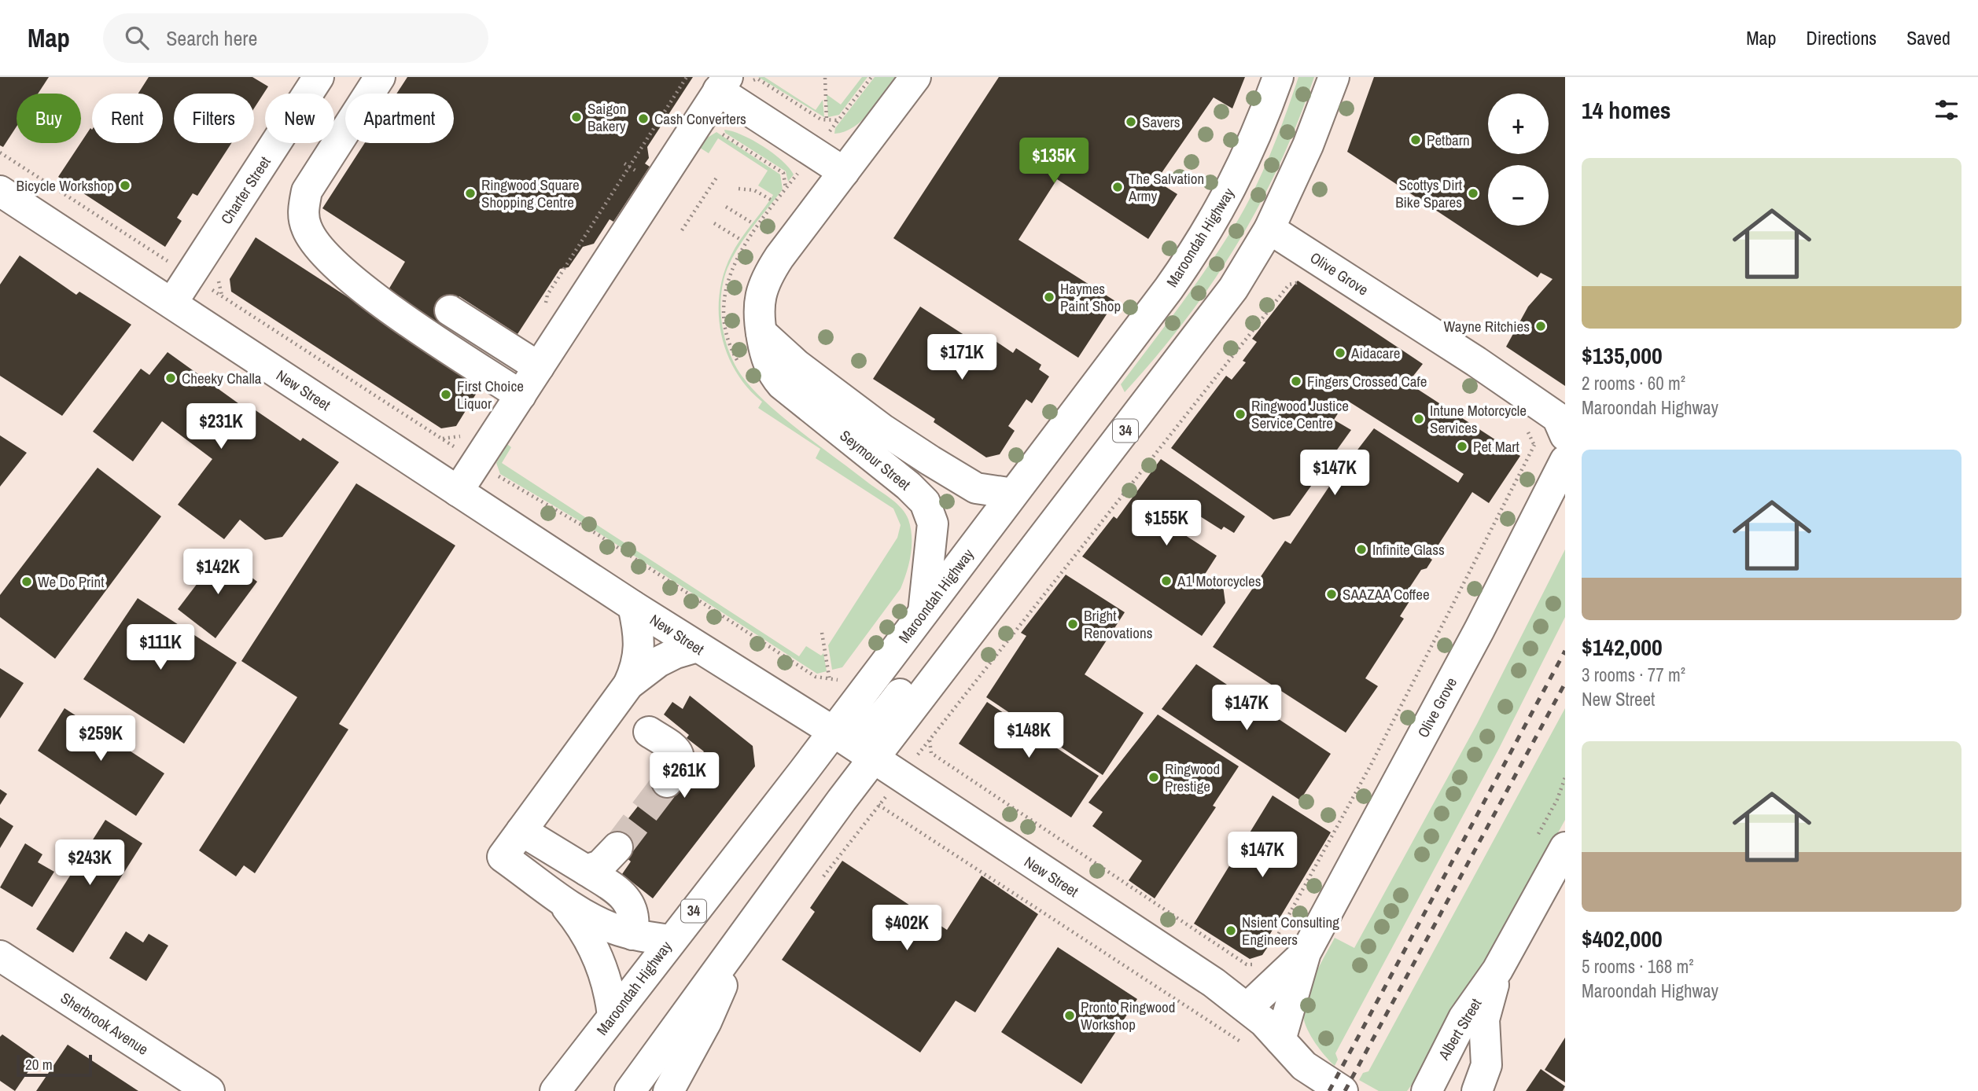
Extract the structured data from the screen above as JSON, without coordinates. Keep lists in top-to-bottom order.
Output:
{
  "streets": {
    "main road": [
      "Charter Street",
      "Maroondah Highway",
      "Olive Grove",
      "New Street",
      "34",
      "Seymour Street",
      "Sherbrook Avenue",
      "Albert Street"
    ]
  },
  "crossings": [
    ["Charter Street", "New Street"],
    ["Maroondah Highway", "New Street"],
    ["Maroondah Highway", "Seymour Street"],
    ["Olive Grove", "New Street"],
    ["Olive Grove", "34"],
    ["New Street", "34"]
  ],
  "places": [
    "Saigon Bakery",
    "Cash Converters",
    "Savers",
    "Petbarn",
    "Bicycle Workshop",
    "The Salvation Army",
    "Ringwood Square Shopping Centre",
    "Scottys Dirt Bike Spares",
    "Haymes Paint Shop",
    "Wayne Ritchies",
    "Aidacare",
    "Cheeky Challa",
    "Fingers Crossed Cafe",
    "First Choice Liquor",
    "Ringwood Justice Service Centre",
    "Intune Motorcycle Services",
    "Pet Mart",
    "Infinite Glass",
    "A1 Motorcycles",
    "We Do Print",
    "SAAZAA Coffee",
    "Bright Renovations",
    "Ringwood Prestige",
    "Nsient Consulting Engineers",
    "Pronto Ringwood Workshop"
  ],
  "scale_bar": "20 m",
  "page": {
    "header": "Map",
    "search": "Search here",
    "nav": ["Map", "Directions", "Saved"],
    "heading": "14 homes",
    "map_buttons": ["+", "−"],
    "chip": [
      "Buy",
      "Rent",
      "Filters",
      "New",
      "Apartment"
    ],
    "price": [
      "$135K",
      "$171K",
      "$231K",
      "$147K",
      "$155K",
      "$142K",
      "$111K",
      "$147K",
      "$148K",
      "$259K",
      "$261K",
      "$147K",
      "$243K",
      "$402K"
    ],
    "list": [
      {
        "name": "$135,000",
        "note": "2 rooms · 60 m² · Maroondah Highway"
      },
      {
        "name": "$142,000",
        "note": "3 rooms · 77 m² · New Street"
      },
      {
        "name": "$402,000",
        "note": "5 rooms · 168 m² · Maroondah Highway"
      }
    ],
    "scale": "20 m"
  }
}
